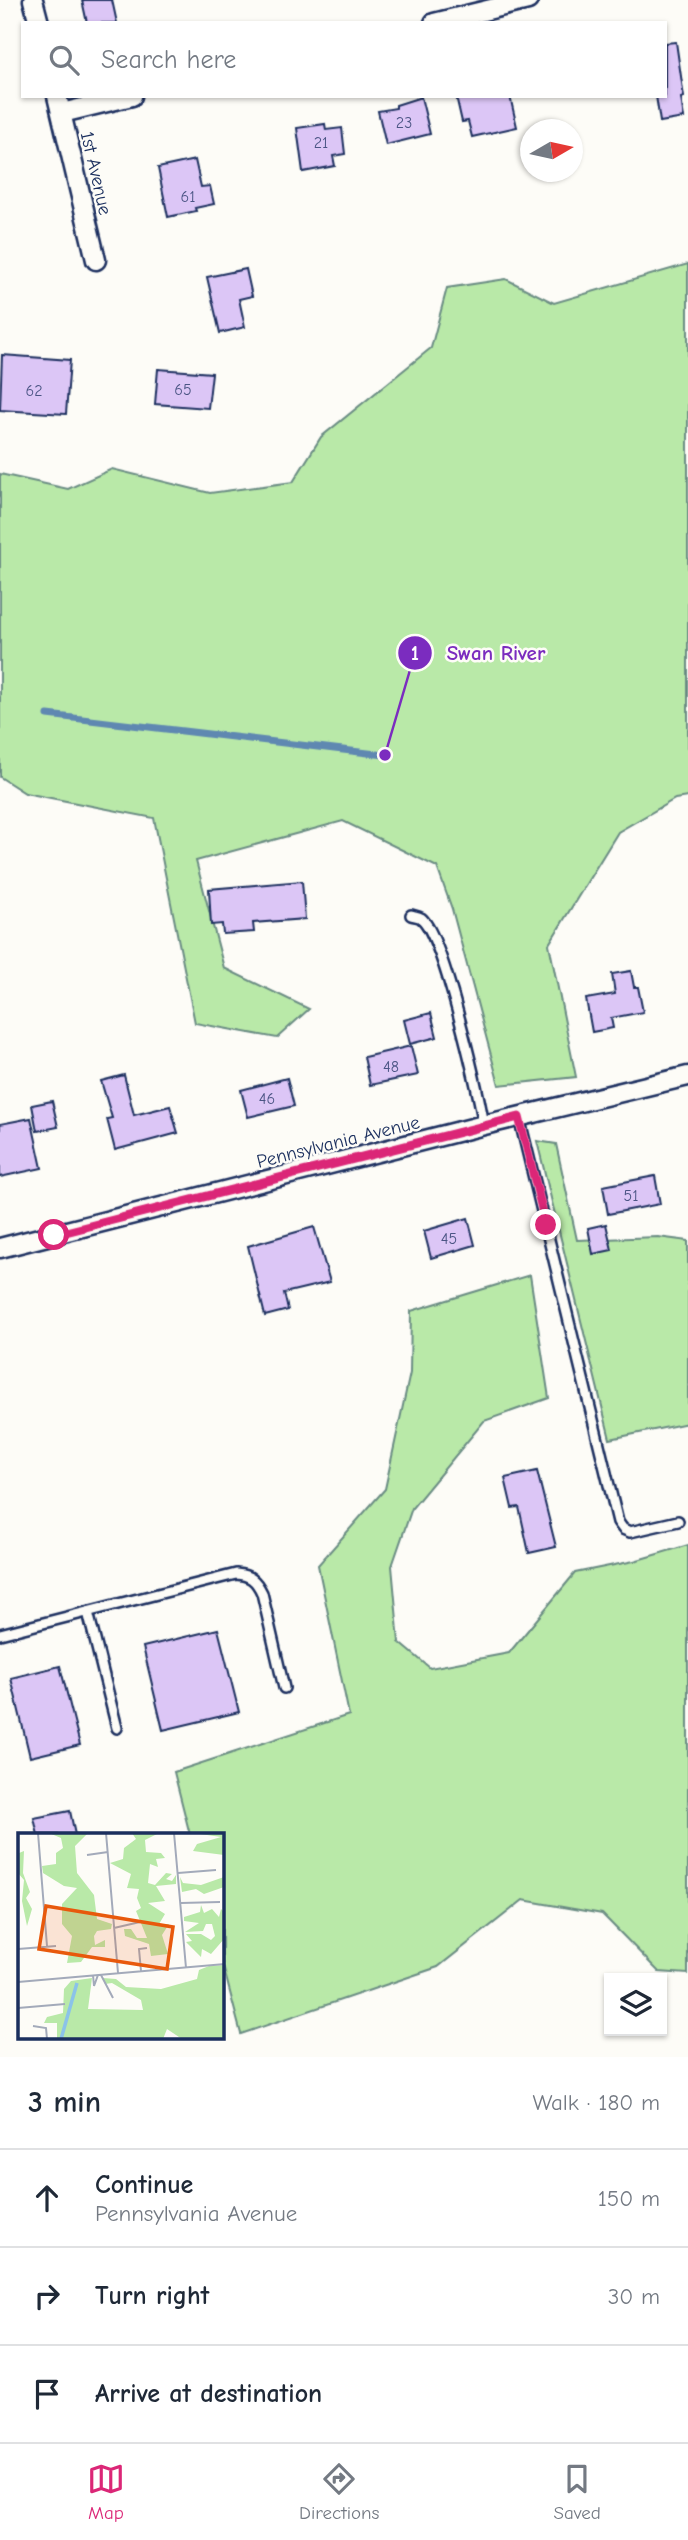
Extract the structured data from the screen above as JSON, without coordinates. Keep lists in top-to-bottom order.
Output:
{
  "streets": {
    "street": ["1st Avenue", "Pennsylvania Avenue"]
  },
  "places": ["Swan River"],
  "house_numbers": [
    "23",
    "21",
    "61",
    "65",
    "62",
    "48",
    "46",
    "51",
    "45"
  ],
  "north": "right",
  "page": {
    "search": "Search here",
    "heading": ["3 min", "Walk · 180 m"],
    "list": [
      ["Continue", "Pennsylvania Avenue", "150 m"],
      ["Turn right", "30 m"],
      "Arrive at destination"
    ],
    "nav": ["Map", "Directions", "Saved"]
  }
}
